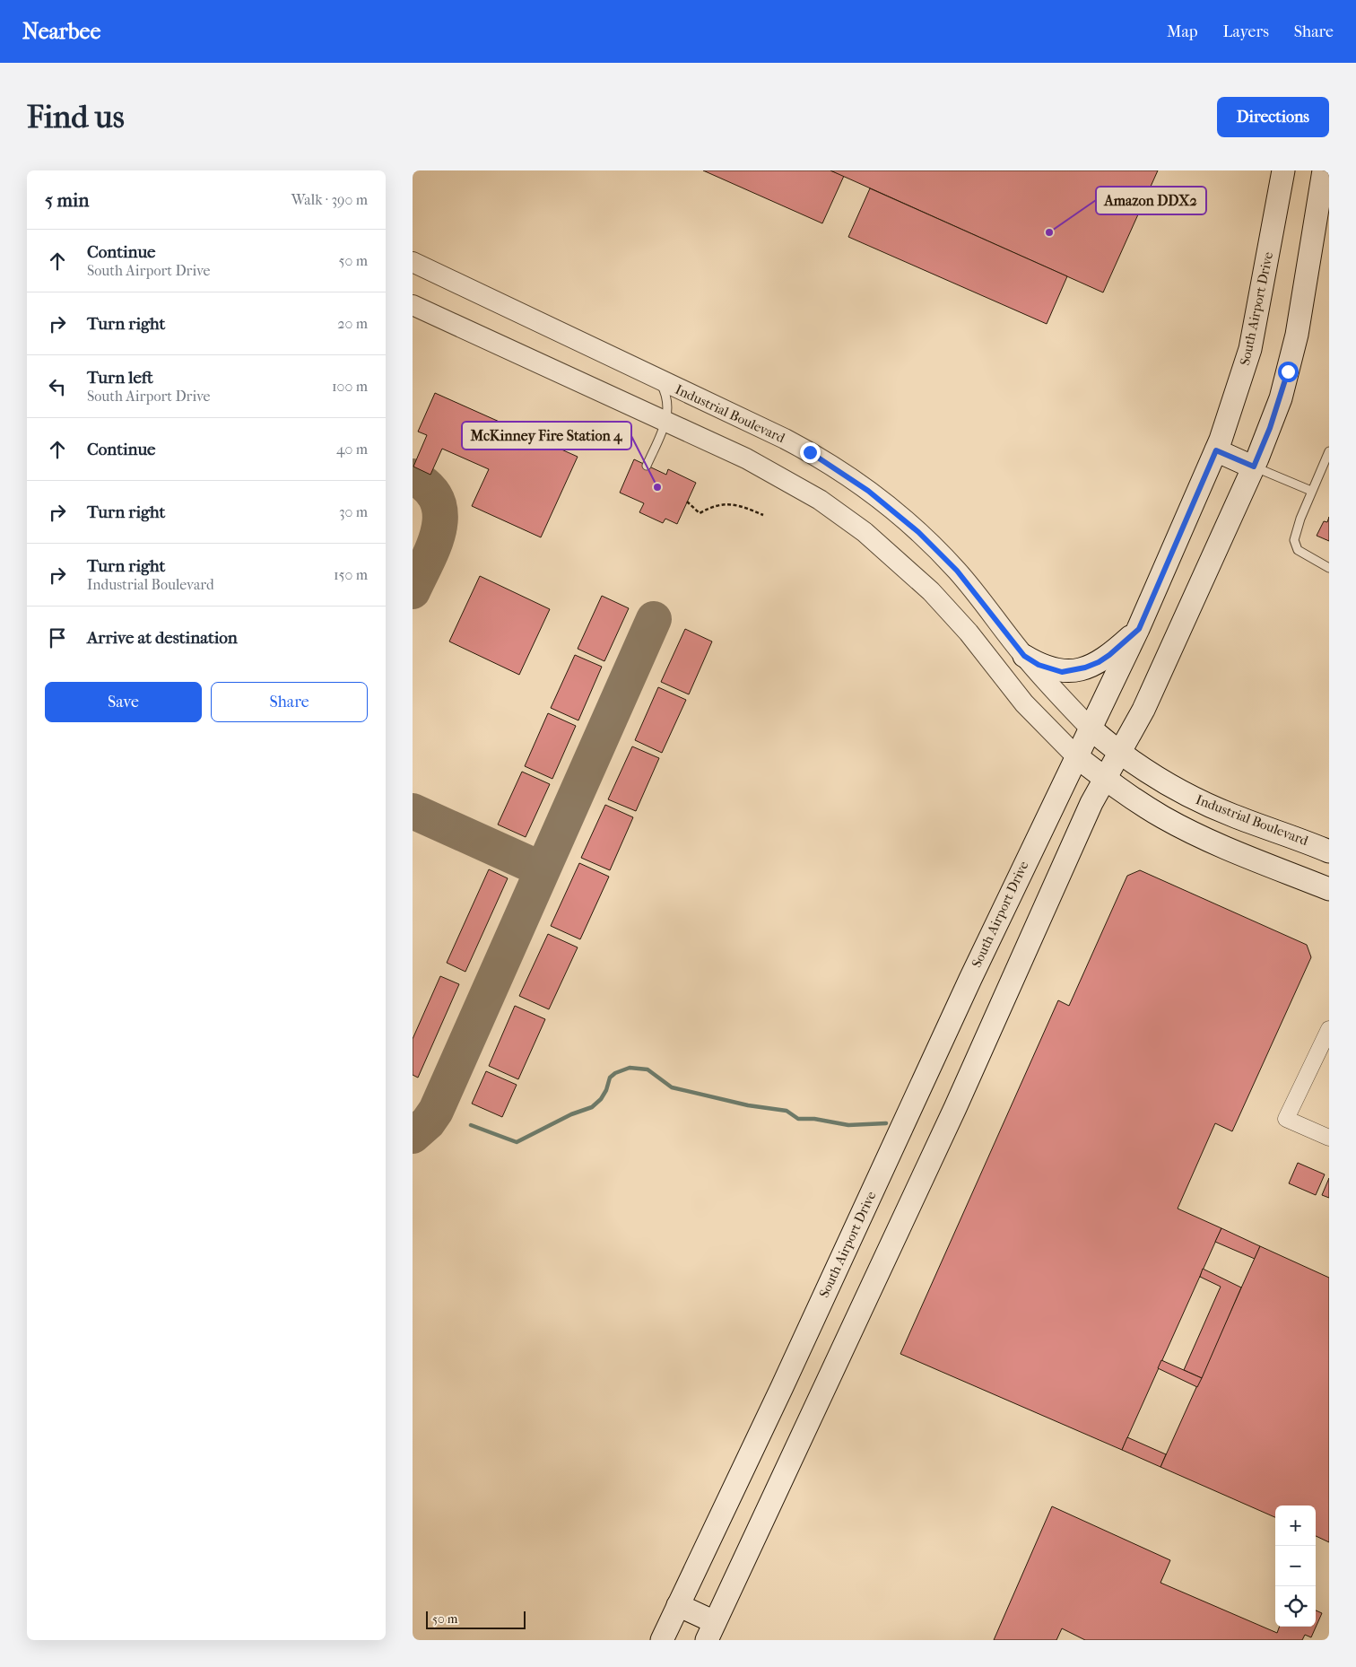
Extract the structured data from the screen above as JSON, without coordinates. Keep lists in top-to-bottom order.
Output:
{
  "streets": {
    "main road": ["South Airport Drive", "Industrial Boulevard"]
  },
  "crossings": [
    ["South Airport Drive", "Industrial Boulevard"]
  ],
  "places": ["Amazon DDX2", "McKinney Fire Station 4"],
  "scale_bar": "50 m",
  "page": {
    "header": "Nearbee",
    "nav": ["Map", "Layers", "Share"],
    "buttons": [
      "Directions",
      ["Save", "Share"]
    ],
    "title": "Find us",
    "heading": ["5 min", "Walk · 390 m"],
    "list": [
      ["Continue", "South Airport Drive", "50 m"],
      ["Turn right", "20 m"],
      ["Turn left", "South Airport Drive", "100 m"],
      ["Continue", "40 m"],
      ["Turn right", "30 m"],
      ["Turn right", "Industrial Boulevard", "150 m"],
      "Arrive at destination"
    ],
    "map_buttons": ["+", "−"],
    "scale": "50 m"
  }
}
